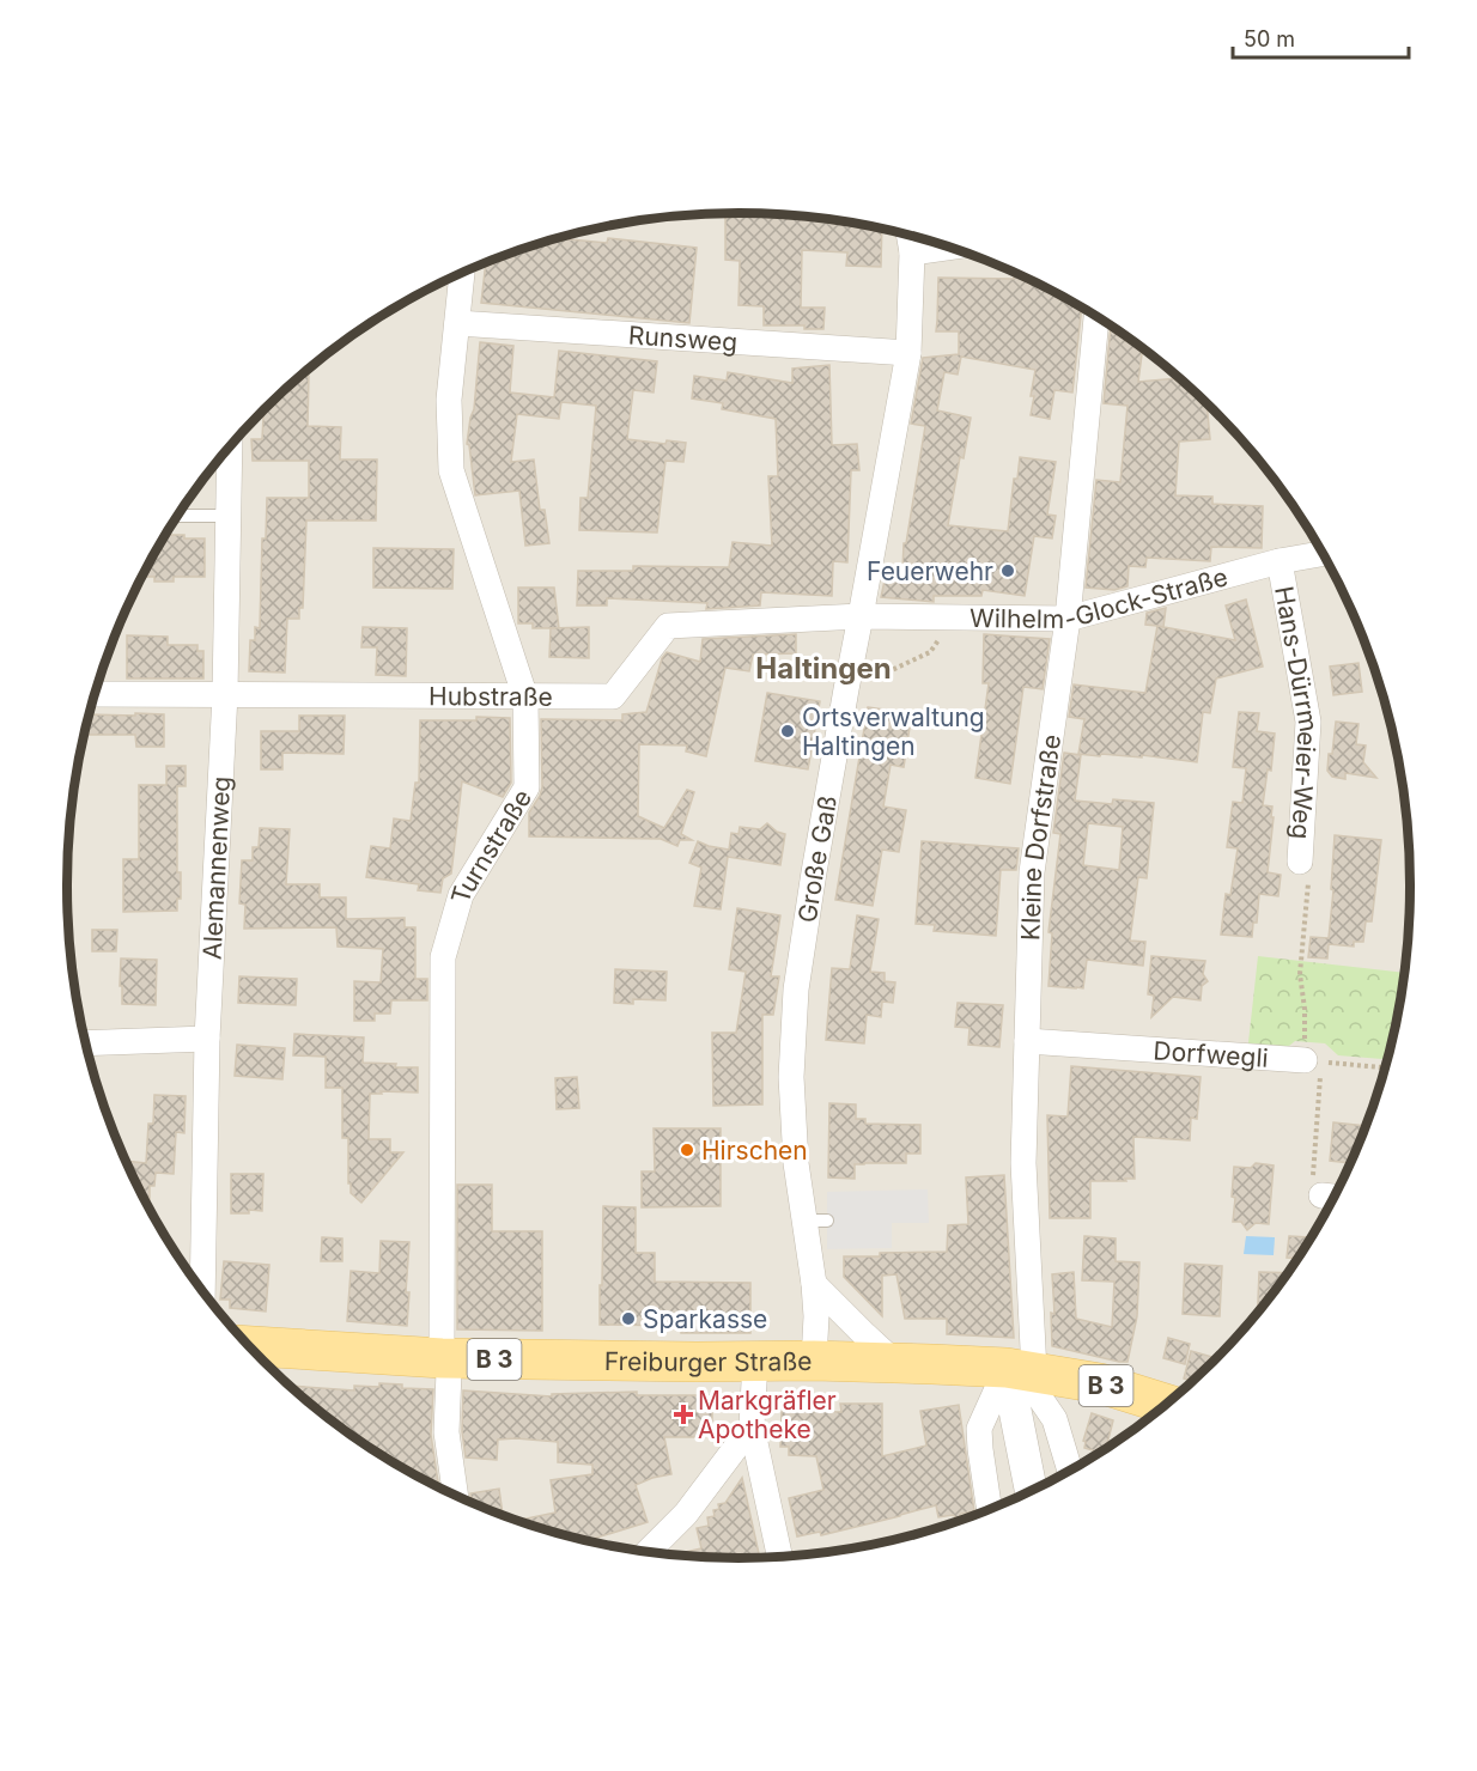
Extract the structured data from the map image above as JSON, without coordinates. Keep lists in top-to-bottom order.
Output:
{
  "streets": {
    "main road": ["B 3", "Freiburger Straße"],
    "street": [
      "Runsweg",
      "Wilhelm-Glock-Straße",
      "Hubstraße",
      "Hans-Dürrmeier-Weg",
      "Kleine Dorfstraße",
      "Turnstraße",
      "Große Gaß",
      "Alemannenweg",
      "Dorfwegli"
    ]
  },
  "crossings": [
    ["Runsweg", "Turnstraße"],
    ["Runsweg", "Große Gaß"],
    ["Wilhelm-Glock-Straße", "Hubstraße"],
    ["Wilhelm-Glock-Straße", "Hans-Dürrmeier-Weg"],
    ["Wilhelm-Glock-Straße", "Kleine Dorfstraße"],
    ["Wilhelm-Glock-Straße", "Große Gaß"],
    ["Hubstraße", "Turnstraße"],
    ["Hubstraße", "Große Gaß"],
    ["Hubstraße", "Alemannenweg"],
    ["Kleine Dorfstraße", "Dorfwegli"],
    ["Kleine Dorfstraße", "Freiburger Straße"],
    ["Turnstraße", "Freiburger Straße"],
    ["Große Gaß", "Freiburger Straße"]
  ],
  "districts": ["Haltingen"],
  "places": {
    "other": [
      "Feuerwehr",
      "Ortsverwaltung Haltingen",
      "Hirschen",
      "Sparkasse"
    ],
    "health": ["Markgräfler Apotheke"]
  },
  "scale_bar": "50 m"
}
